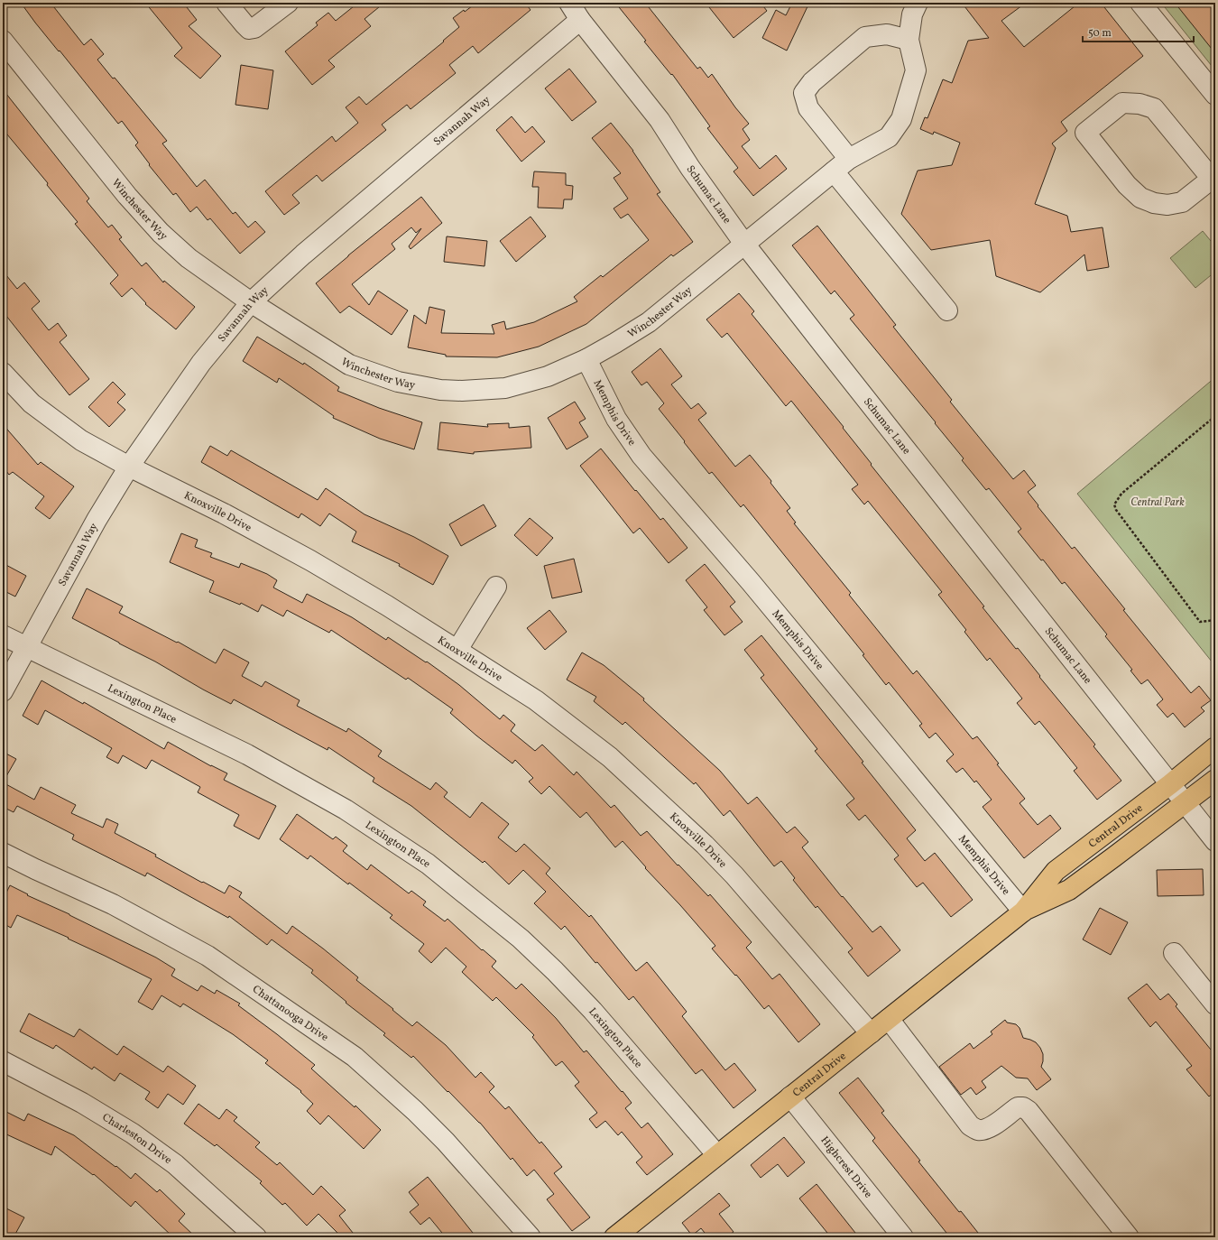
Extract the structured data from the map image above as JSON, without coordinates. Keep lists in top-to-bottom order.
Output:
{
  "streets": {
    "main road": ["Central Drive"],
    "street": [
      "Savannah Way",
      "Schumac Lane",
      "Winchester Way",
      "Memphis Drive",
      "Knoxville Drive",
      "Lexington Place",
      "Chattanooga Drive",
      "Charleston Drive",
      "Highcrest Drive"
    ]
  },
  "crossings": [
    ["Savannah Way", "Schumac Lane"],
    ["Savannah Way", "Winchester Way"],
    ["Savannah Way", "Knoxville Drive"],
    ["Savannah Way", "Lexington Place"],
    ["Schumac Lane", "Winchester Way"],
    ["Schumac Lane", "Central Drive"],
    ["Winchester Way", "Memphis Drive"],
    ["Memphis Drive", "Central Drive"],
    ["Knoxville Drive", "Central Drive"],
    ["Lexington Place", "Central Drive"],
    ["Central Drive", "Highcrest Drive"]
  ],
  "parks": ["Central Park"],
  "scale_bar": "50 m"
}
